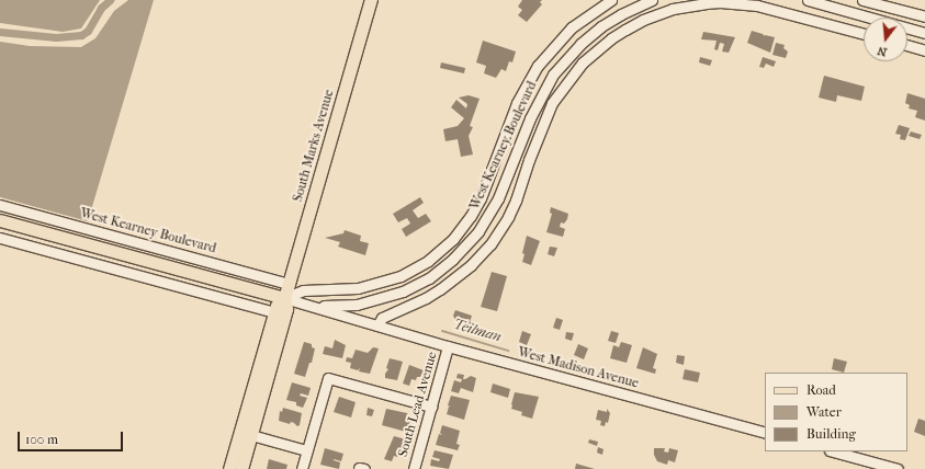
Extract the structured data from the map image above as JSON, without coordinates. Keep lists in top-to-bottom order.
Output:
{
  "streets": {
    "main road": ["South Marks Avenue"],
    "street": ["West Kearney Boulevard", "West Madison Avenue", "South Lead Avenue"]
  },
  "crossings": [
    ["South Marks Avenue", "West Kearney Boulevard"],
    ["South Marks Avenue", "West Madison Avenue"],
    ["West Kearney Boulevard", "West Madison Avenue"],
    ["West Madison Avenue", "South Lead Avenue"]
  ],
  "water": ["Teilman"],
  "legend": ["Road", "Water", "Building"],
  "scale_bar": "100 m",
  "north": "bottom"
}
